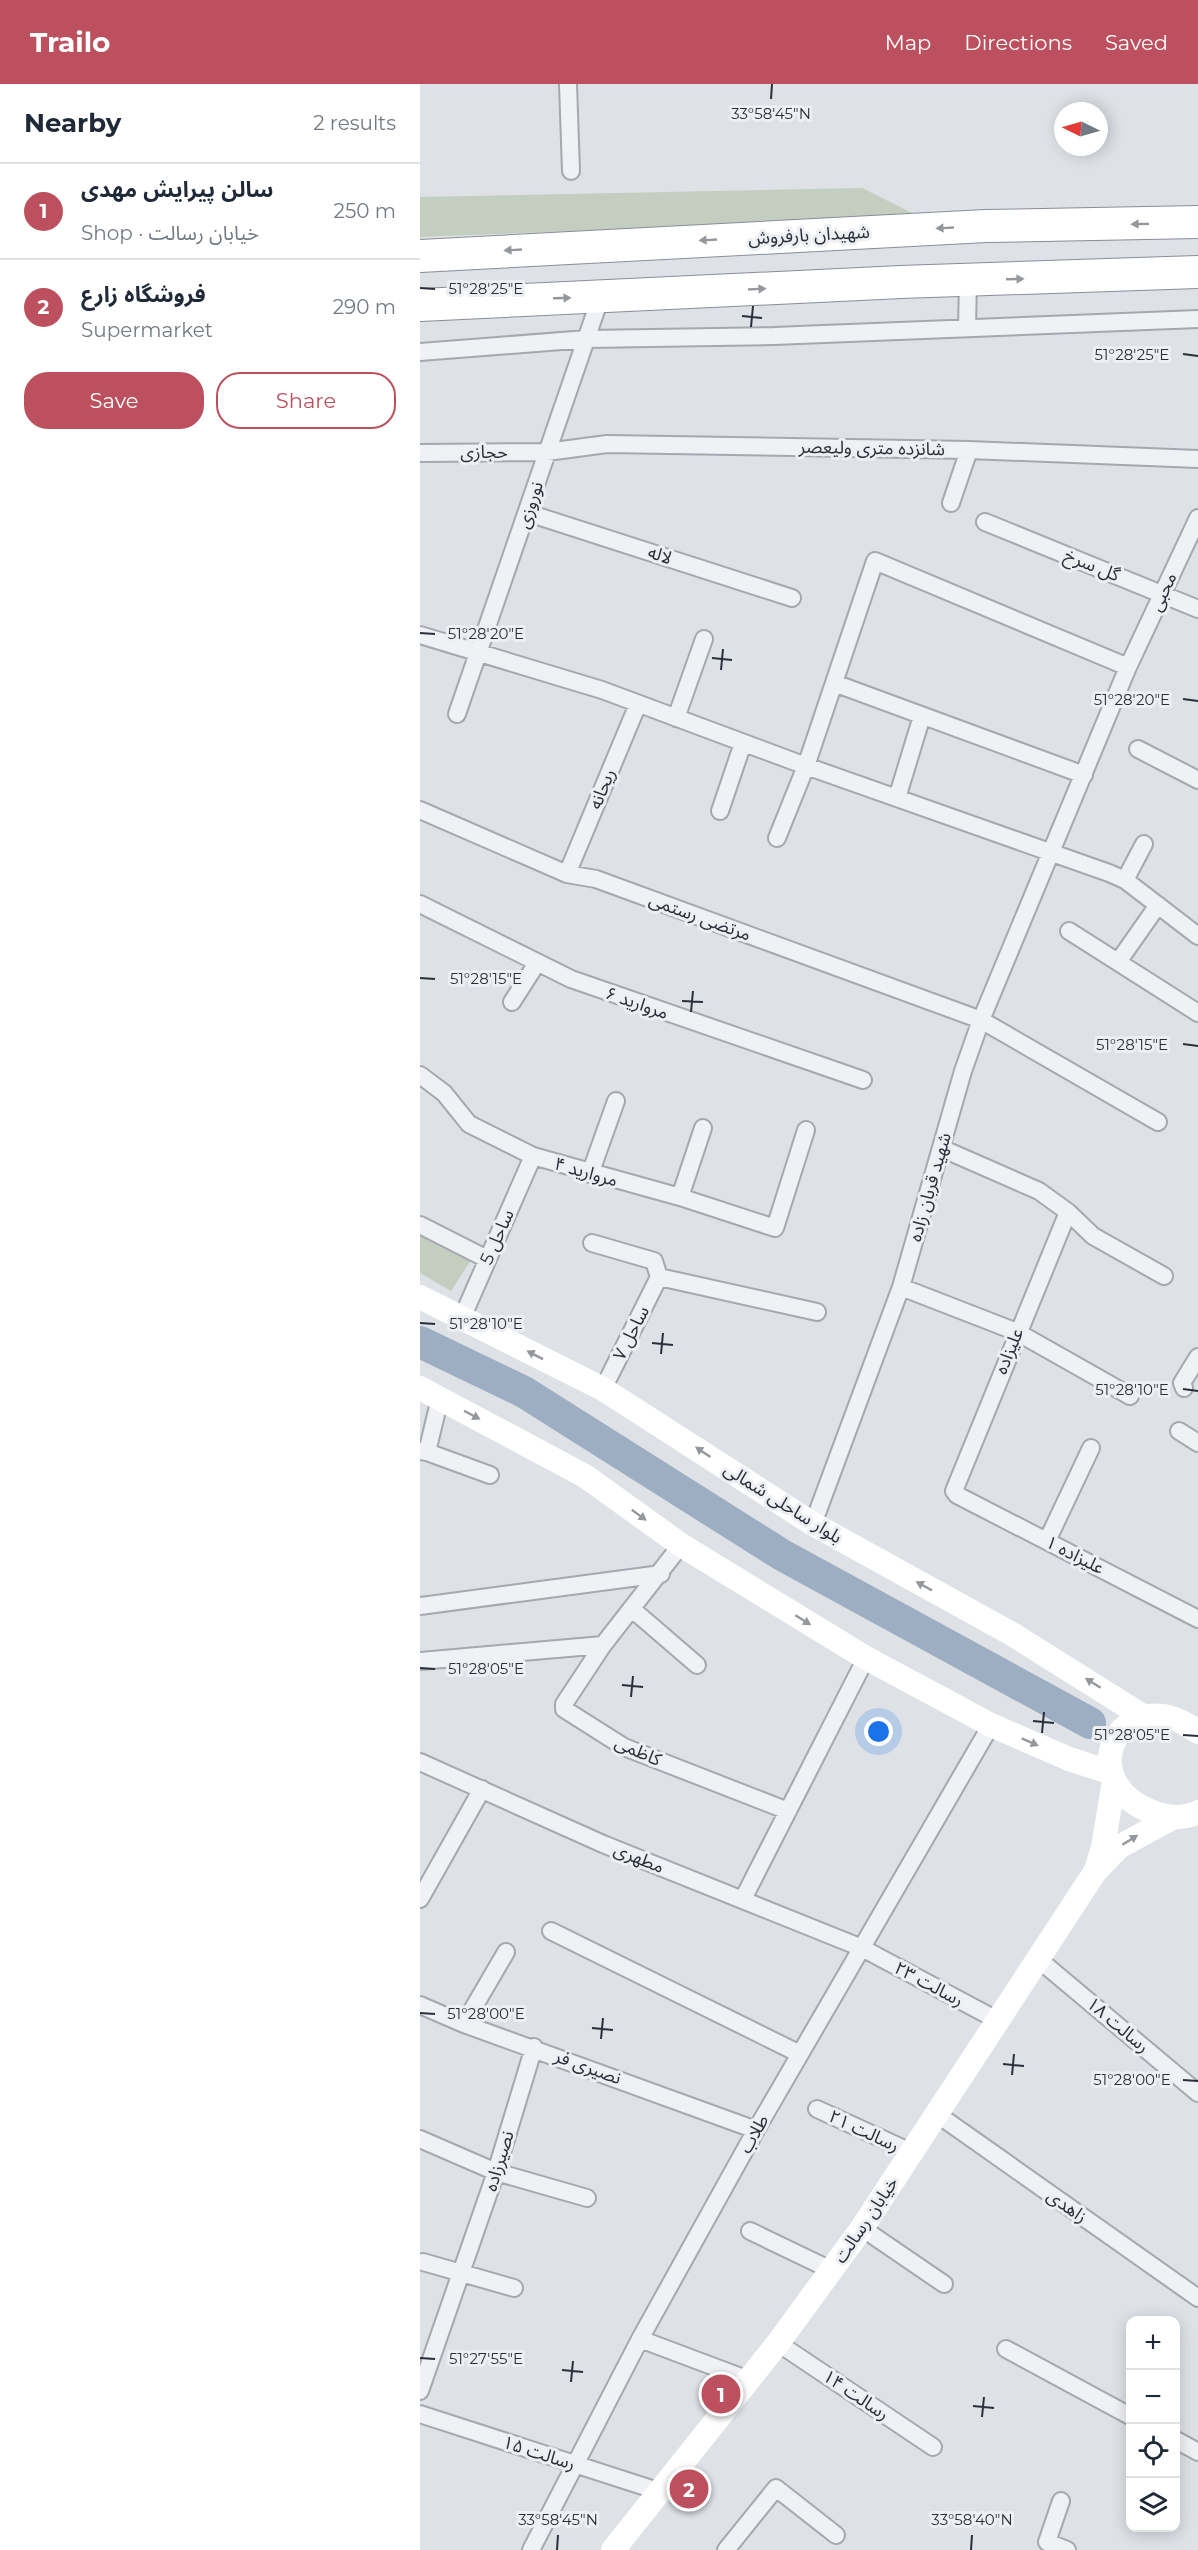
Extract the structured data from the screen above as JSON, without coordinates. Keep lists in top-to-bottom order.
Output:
{
  "streets": {
    "highway": ["شهیدان بارفروش"],
    "main road": ["بلوار ساحلی شمالی", "خیابان رسالت"],
    "street": [
      "شانزده متری ولیعصر",
      "حجازی",
      "نوروزی",
      "لاله",
      "گل سرخ",
      "محبی",
      "ریحانه",
      "مرتضی رستمی",
      "مروارید ۶",
      "مروارید ۴",
      "شهید قربان زاده",
      "ساحل 5",
      "ساحل ۷",
      "علیزاده",
      "علیزاده ۱",
      "کاظمی",
      "مطهری",
      "رسالت ۲۳",
      "رسالت ۱۸",
      "نصیری فر",
      "رسالت ۲۱",
      "طلاب",
      "نصیرزاده",
      "زاهدی",
      "رسالت ۱۴",
      "رسالت ۱۵"
    ]
  },
  "crossings": [
    ["شانزده متری ولیعصر", "حجازی"],
    ["شانزده متری ولیعصر", "نوروزی"],
    ["حجازی", "نوروزی"],
    ["نوروزی", "لاله"],
    ["گل سرخ", "محبی"],
    ["محبی", "شهید قربان زاده"],
    ["ریحانه", "مرتضی رستمی"],
    ["مرتضی رستمی", "شهید قربان زاده"],
    ["مروارید ۴", "ساحل 5"],
    ["شهید قربان زاده", "بلوار ساحلی شمالی"],
    ["ساحل 5", "بلوار ساحلی شمالی"],
    ["ساحل ۷", "بلوار ساحلی شمالی"],
    ["علیزاده", "علیزاده ۱"],
    ["بلوار ساحلی شمالی", "خیابان رسالت"],
    ["مطهری", "رسالت ۲۳"],
    ["مطهری", "طلاب"],
    ["رسالت ۲۳", "طلاب"],
    ["رسالت ۲۳", "خیابان رسالت"],
    ["رسالت ۱۸", "خیابان رسالت"],
    ["نصیری فر", "طلاب"],
    ["نصیری فر", "نصیرزاده"],
    ["رسالت ۲۱", "خیابان رسالت"],
    ["طلاب", "رسالت ۱۵"],
    ["زاهدی", "خیابان رسالت"],
    ["خیابان رسالت", "رسالت ۱۴"],
    ["خیابان رسالت", "رسالت ۱۵"]
  ],
  "north": "left",
  "page": {
    "header": "Trailo",
    "nav": ["Map", "Directions", "Saved"],
    "heading": ["Nearby", "2 results"],
    "list": [
      {
        "mark": "1",
        "name": "سالن پیرایش مهدی",
        "note": "Shop · خیابان رسالت",
        "value": "250 m"
      },
      {
        "mark": "2",
        "name": "فروشگاه زارع",
        "note": "Supermarket",
        "value": "290 m"
      }
    ],
    "buttons": ["Save", "Share"],
    "map_buttons": ["+", "−"],
    "pins": ["1", "2"]
  },
  "coordinates": [
    "33°58'45\"N",
    "51°28'25\"E",
    "51°28'20\"E",
    "51°28'15\"E",
    "51°28'10\"E",
    "51°28'05\"E",
    "51°28'00\"E",
    "51°27'55\"E",
    "33°58'40\"N"
  ]
}
